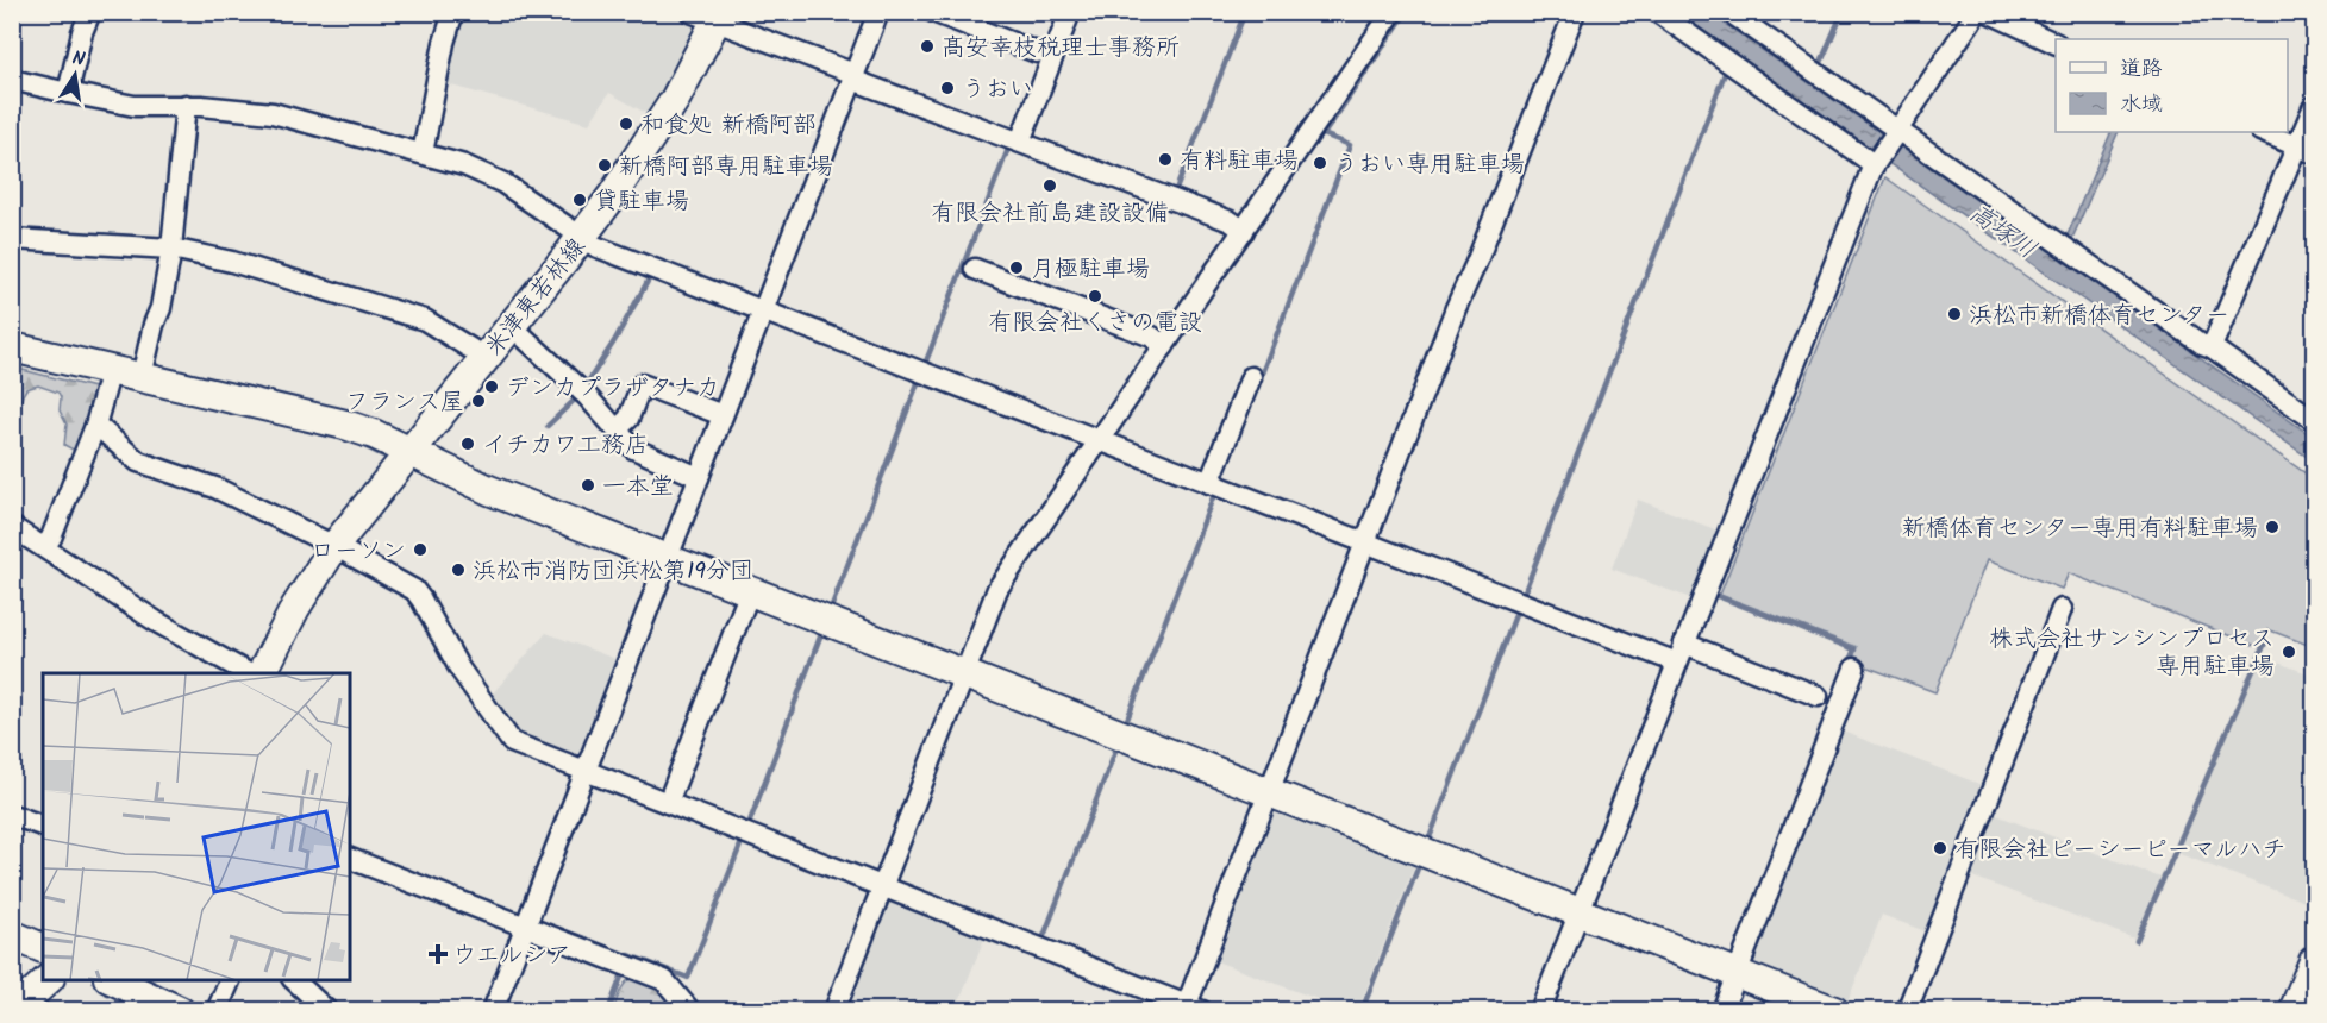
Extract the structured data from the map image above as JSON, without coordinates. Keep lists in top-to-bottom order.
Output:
{
  "streets": {
    "street": ["米津東若林線"]
  },
  "water": ["高塚川"],
  "places": {
    "other": [
      "髙安幸枝税理士事務所",
      "うおい",
      "和食処 新橋阿部",
      "有料駐車場",
      "うおい専用駐車場",
      "新橋阿部専用駐車場",
      "有限会社前島建設設備",
      "貸駐車場",
      "月極駐車場",
      "有限会社くさの電設",
      "浜松市新橋体育センター",
      "デンカプラザタナカ",
      "フランス屋",
      "イチカワ工務店",
      "一本堂",
      "新橋体育センター専用有料駐車場",
      "ローソン",
      "浜松市消防団浜松第19分団",
      "株式会社サンシンプロセス 専用駐車場",
      "有限会社ピーシーピーマルハチ"
    ],
    "health": ["ウエルシア"]
  },
  "legend": ["道路", "水域"],
  "north": "top"
}
